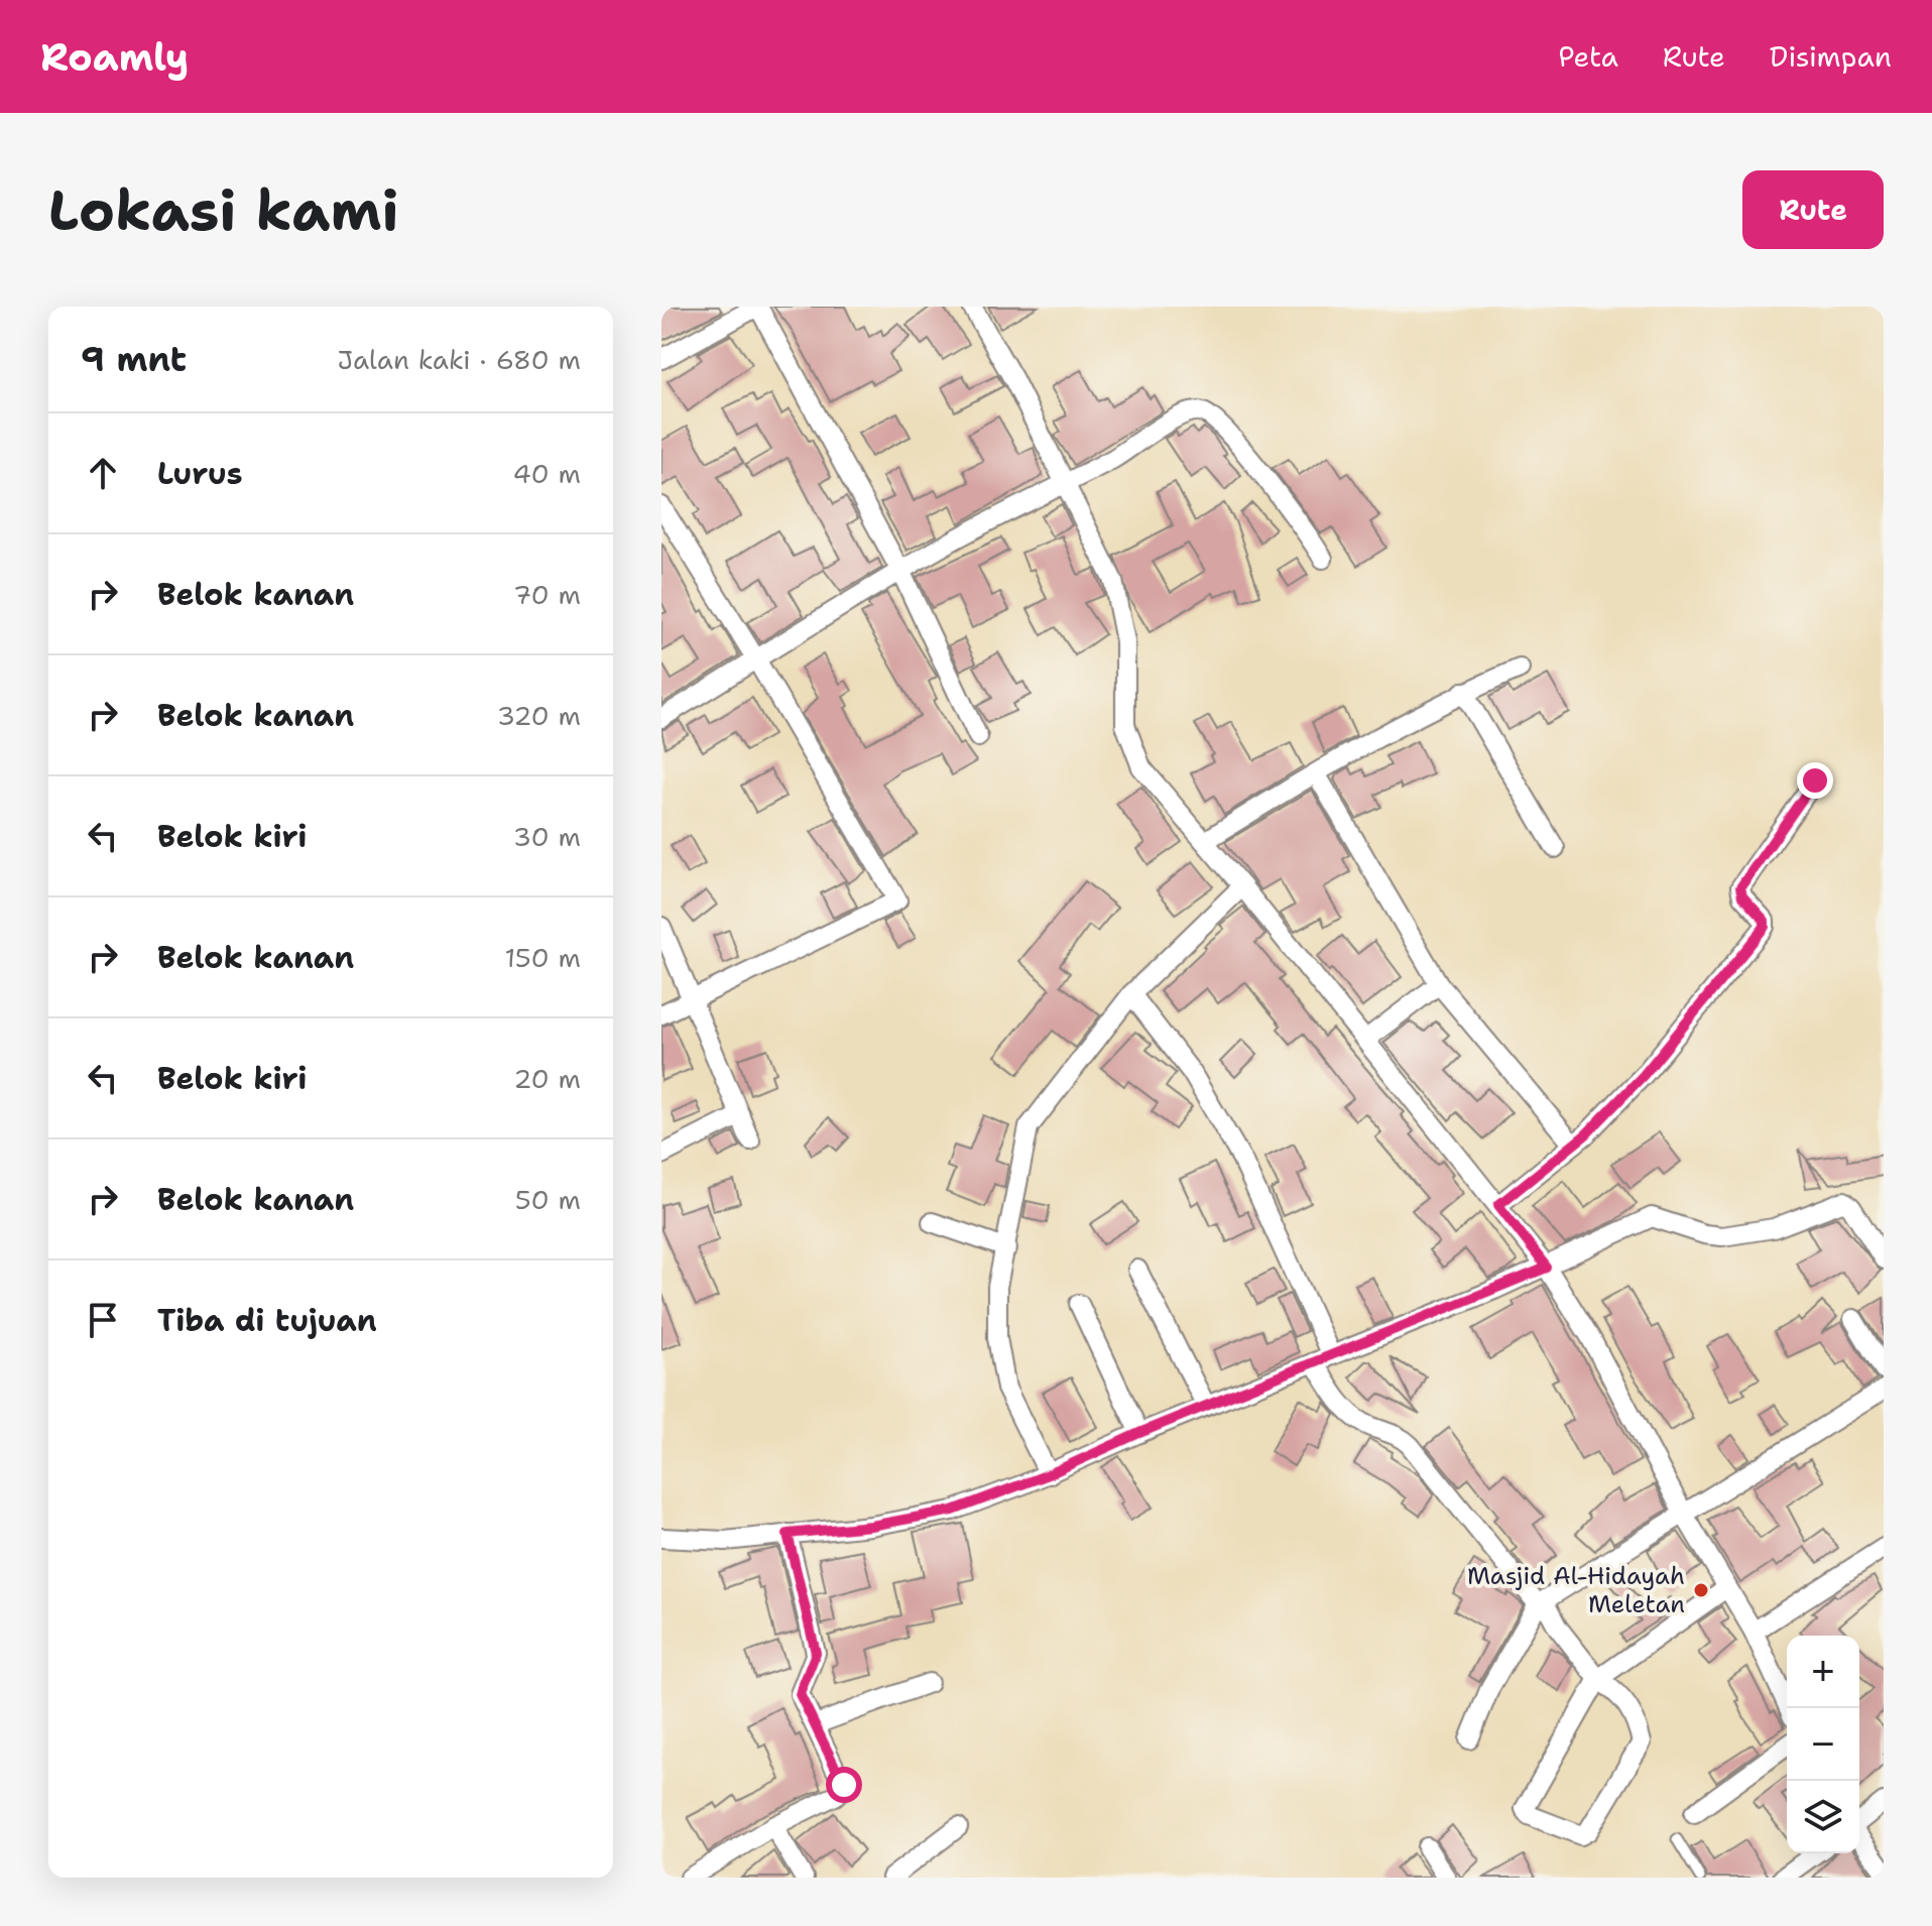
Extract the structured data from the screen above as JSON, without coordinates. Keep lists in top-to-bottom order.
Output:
{
  "places": ["Masjid Al-Hidayah Meletan"],
  "page": {
    "header": "Roamly",
    "nav": ["Peta", "Rute", "Disimpan"],
    "buttons": "Rute",
    "title": "Lokasi kami",
    "heading": ["9 mnt", "Jalan kaki · 680 m"],
    "list": [
      ["Lurus", "40 m"],
      ["Belok kanan", "70 m"],
      ["Belok kanan", "320 m"],
      ["Belok kiri", "30 m"],
      ["Belok kanan", "150 m"],
      ["Belok kiri", "20 m"],
      ["Belok kanan", "50 m"],
      "Tiba di tujuan"
    ],
    "map_buttons": ["+", "−"]
  }
}
